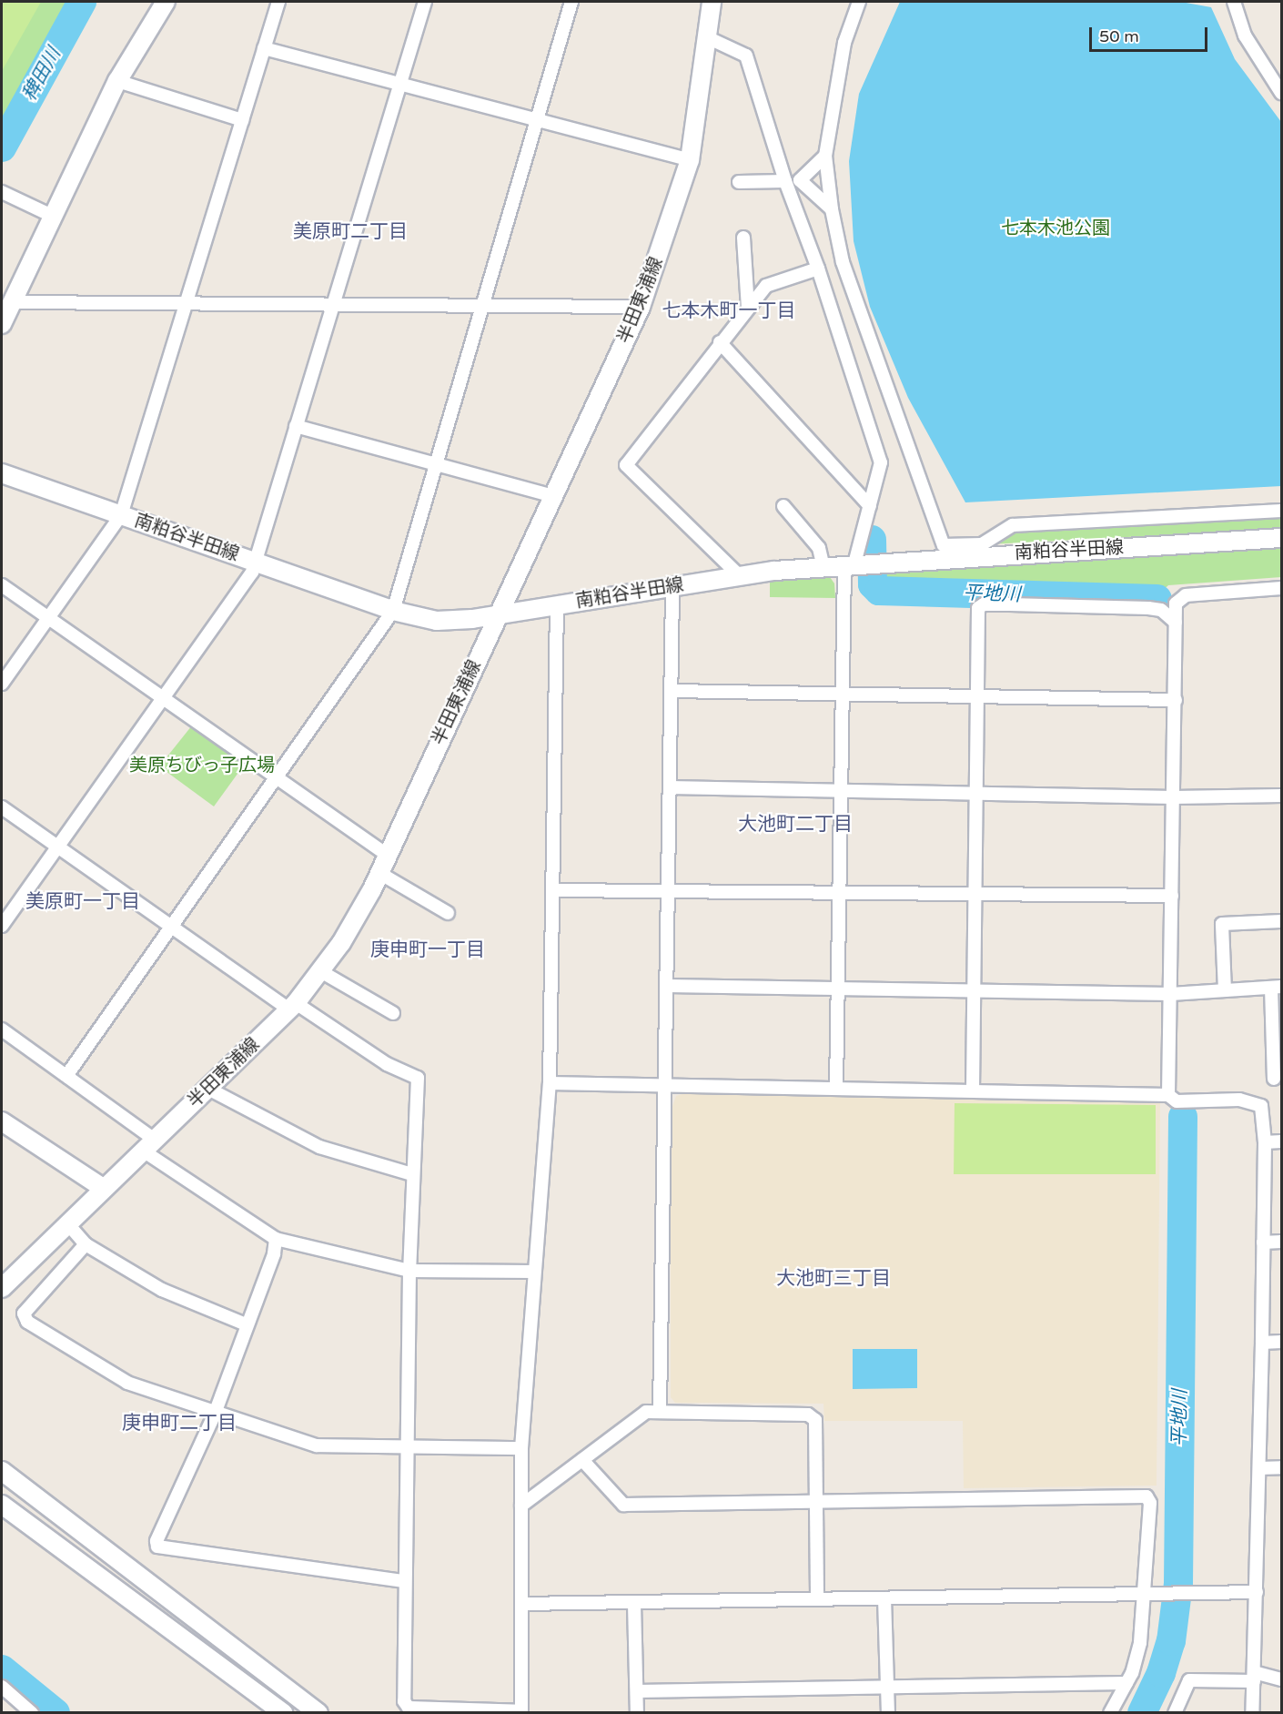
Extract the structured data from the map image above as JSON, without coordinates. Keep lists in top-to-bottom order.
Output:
{
  "streets": {
    "main road": ["半田東浦線", "南粕谷半田線"]
  },
  "crossings": [
    ["半田東浦線", "南粕谷半田線"]
  ],
  "districts": [
    "美原町二丁目",
    "七本木町一丁目",
    "大池町二丁目",
    "美原町一丁目",
    "庚申町一丁目",
    "大池町三丁目",
    "庚申町二丁目"
  ],
  "water": ["稗田川", "平地川"],
  "parks": ["七本木池公園", "美原ちびっ子広場"],
  "scale_bar": "50 m"
}
